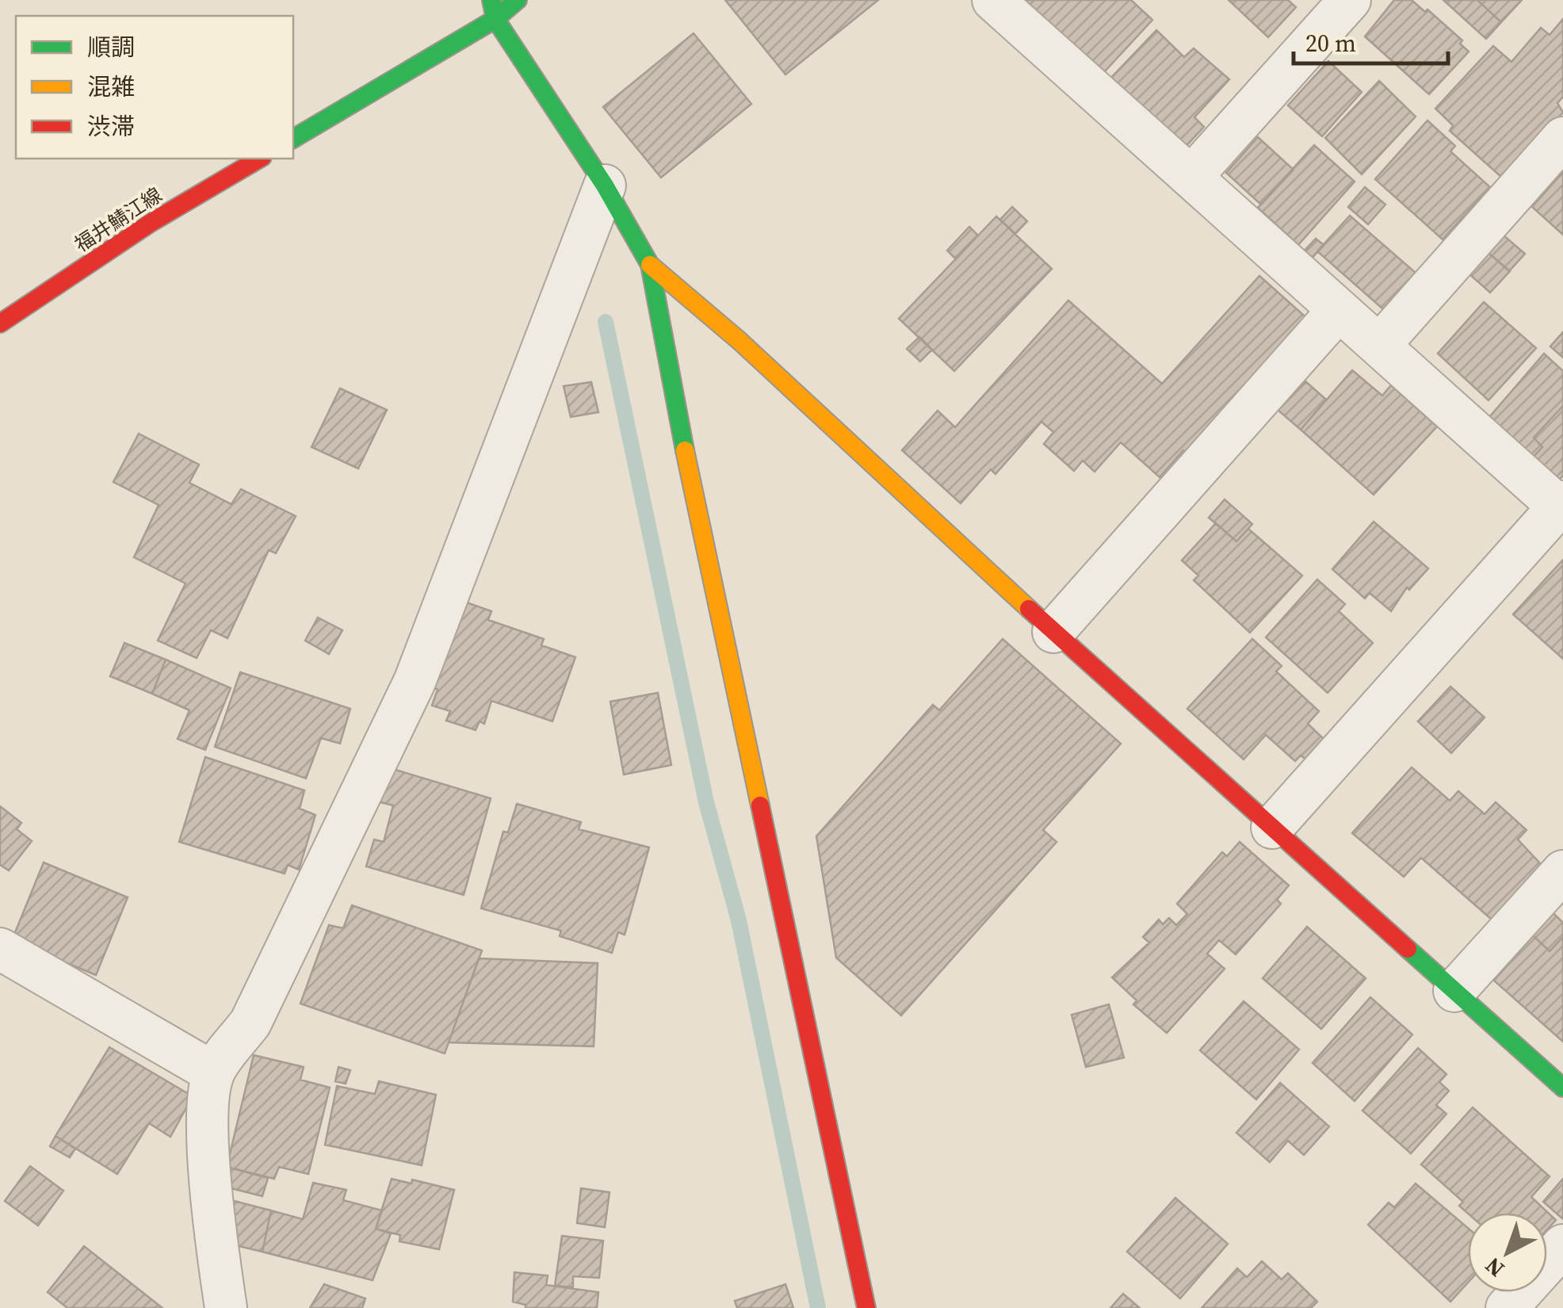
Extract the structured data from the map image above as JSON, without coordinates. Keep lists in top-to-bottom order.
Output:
{
  "streets": {
    "street": ["福井鯖江線"]
  },
  "legend": ["順調", "混雑", "渋滞"],
  "scale_bar": "20 m",
  "north": "bottom left"
}
